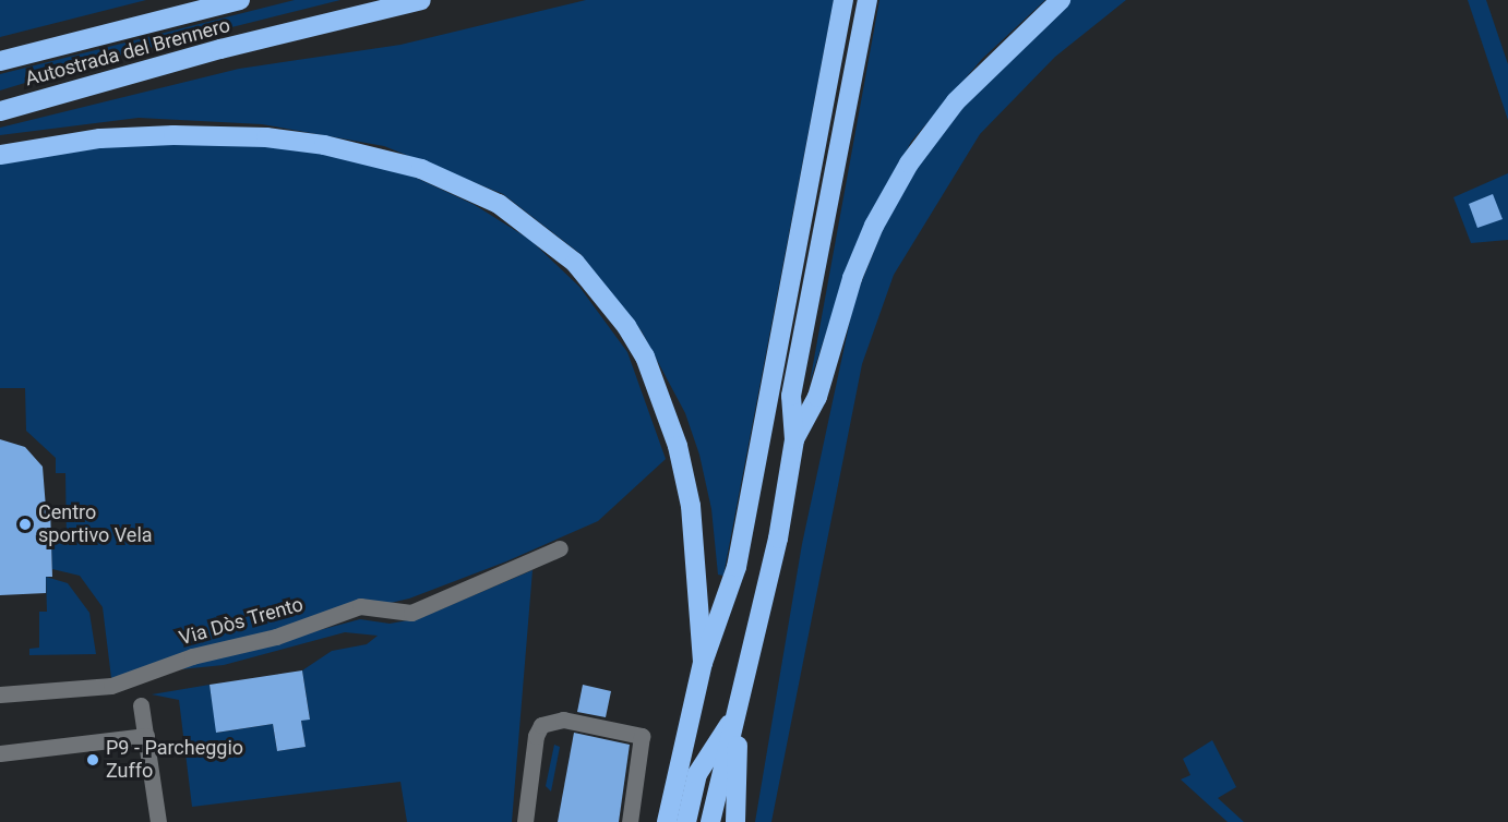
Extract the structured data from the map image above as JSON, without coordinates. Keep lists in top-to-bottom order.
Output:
{
  "streets": {
    "highway": ["Autostrada del Brennero"],
    "street": ["Via Dòs Trento"]
  },
  "places": ["Centro sportivo Vela", "P9 - Parcheggio Zuffo"]
}
